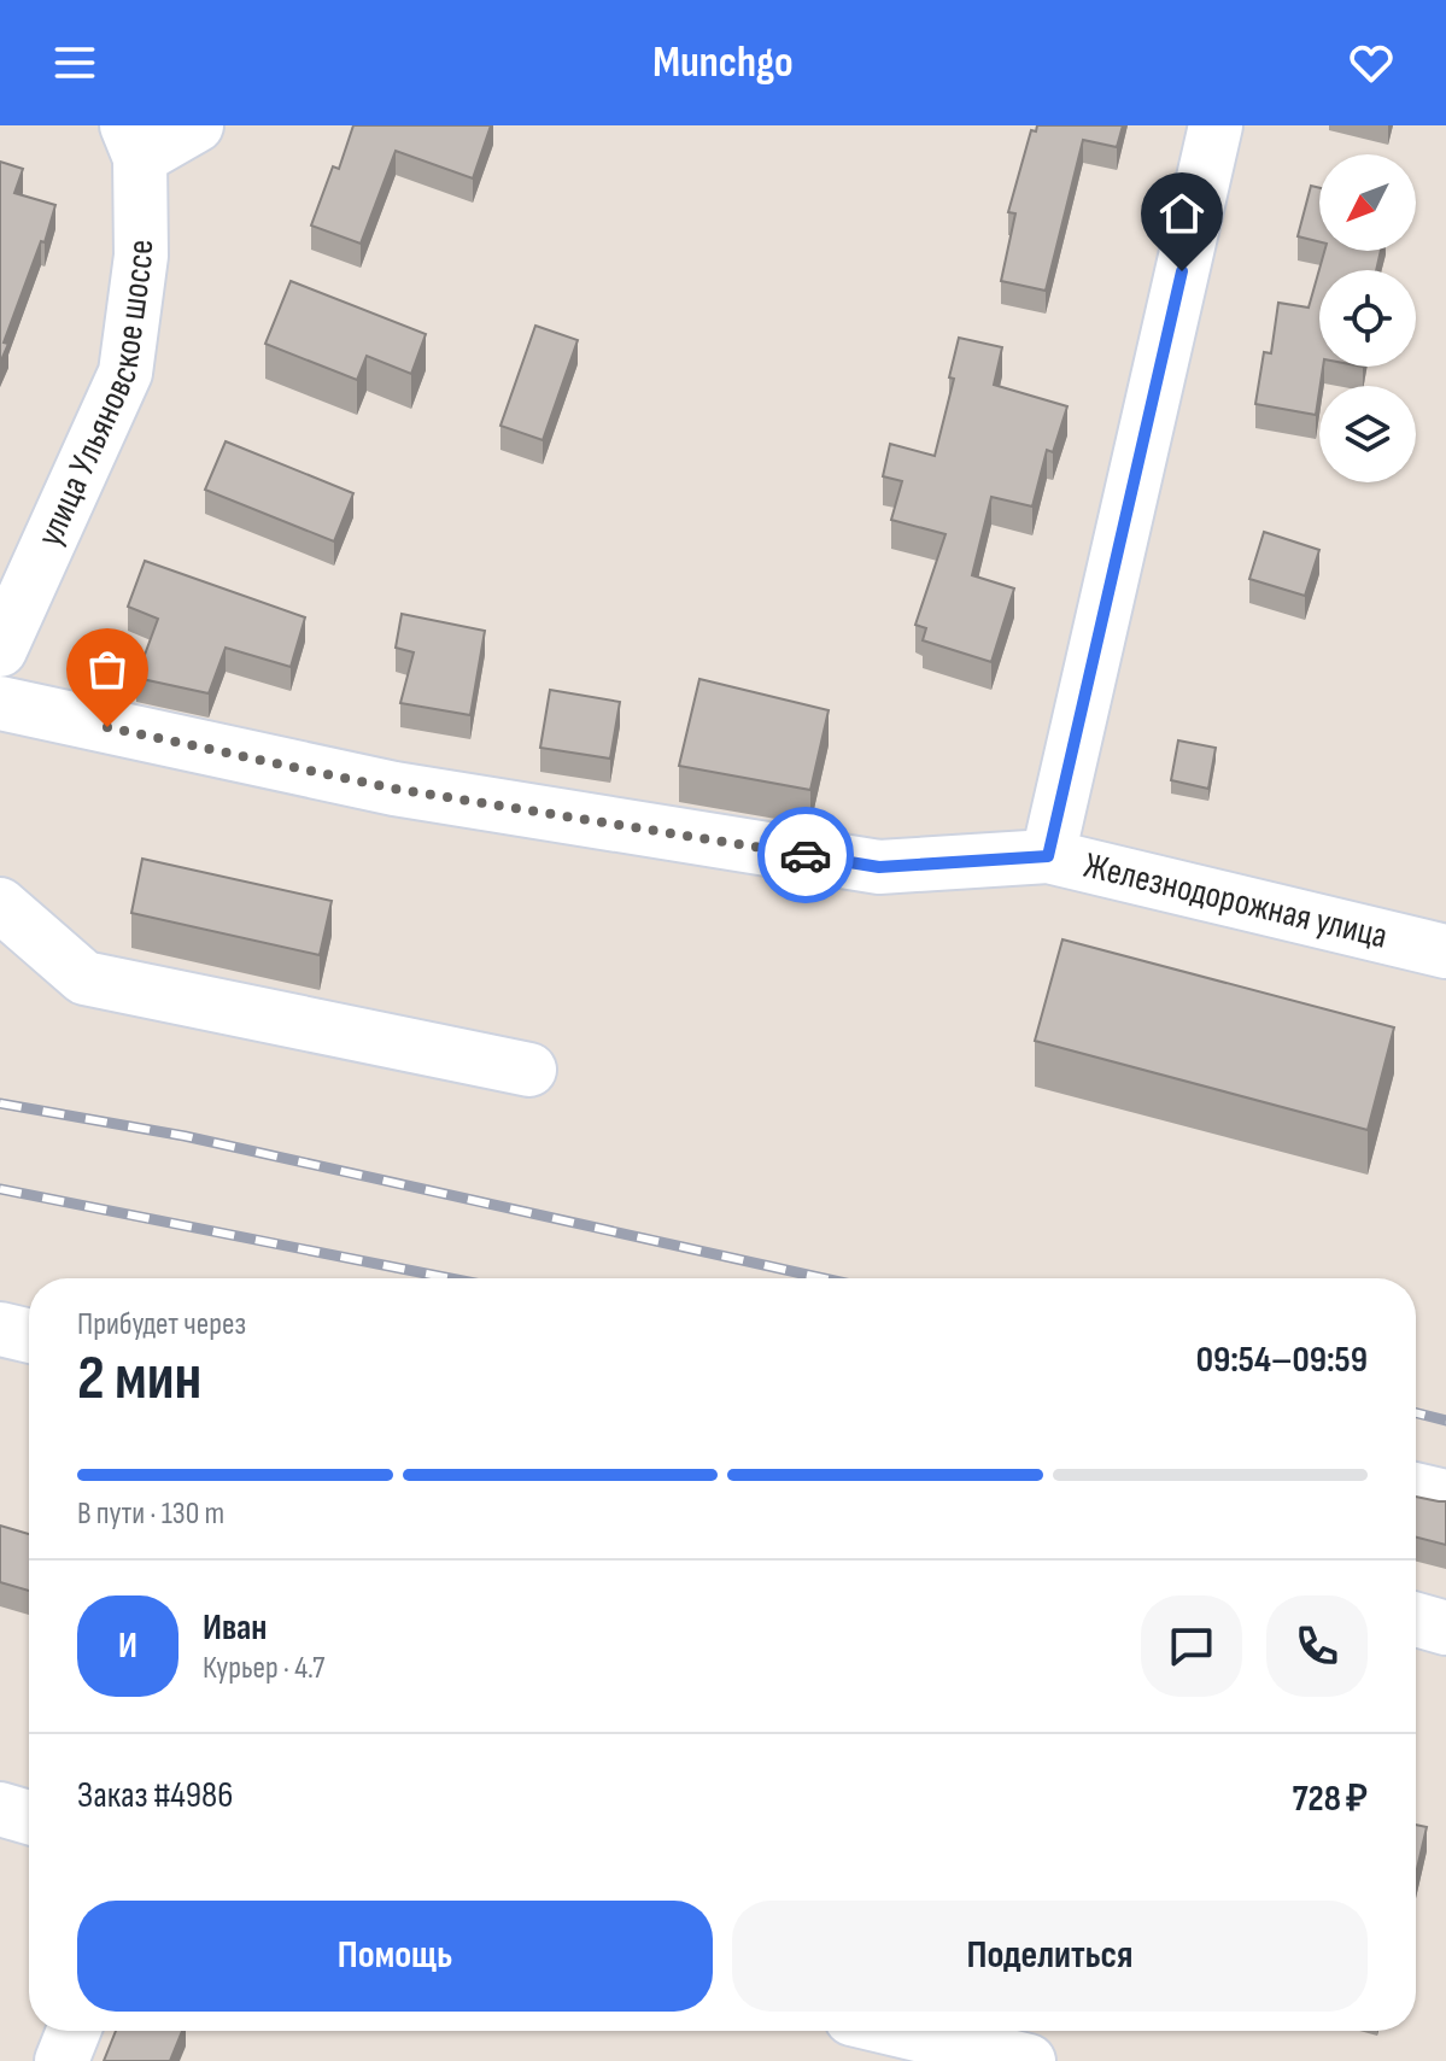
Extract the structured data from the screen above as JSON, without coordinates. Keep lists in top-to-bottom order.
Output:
{
  "streets": {
    "street": ["улица Ульяновское шоссе", "Железнодорожная улица"]
  },
  "north": "bottom left",
  "page": {
    "header": "Munchgo",
    "heading": ["2 мин", "Прибудет через", "09:54–09:59"],
    "panel": [
      "Иван",
      "Курьер · 4.7",
      "Заказ #4986",
      "728 ₽"
    ],
    "bar": "В пути · 130 m",
    "round": "И",
    "buttons": ["Помощь", "Поделиться"]
  }
}
